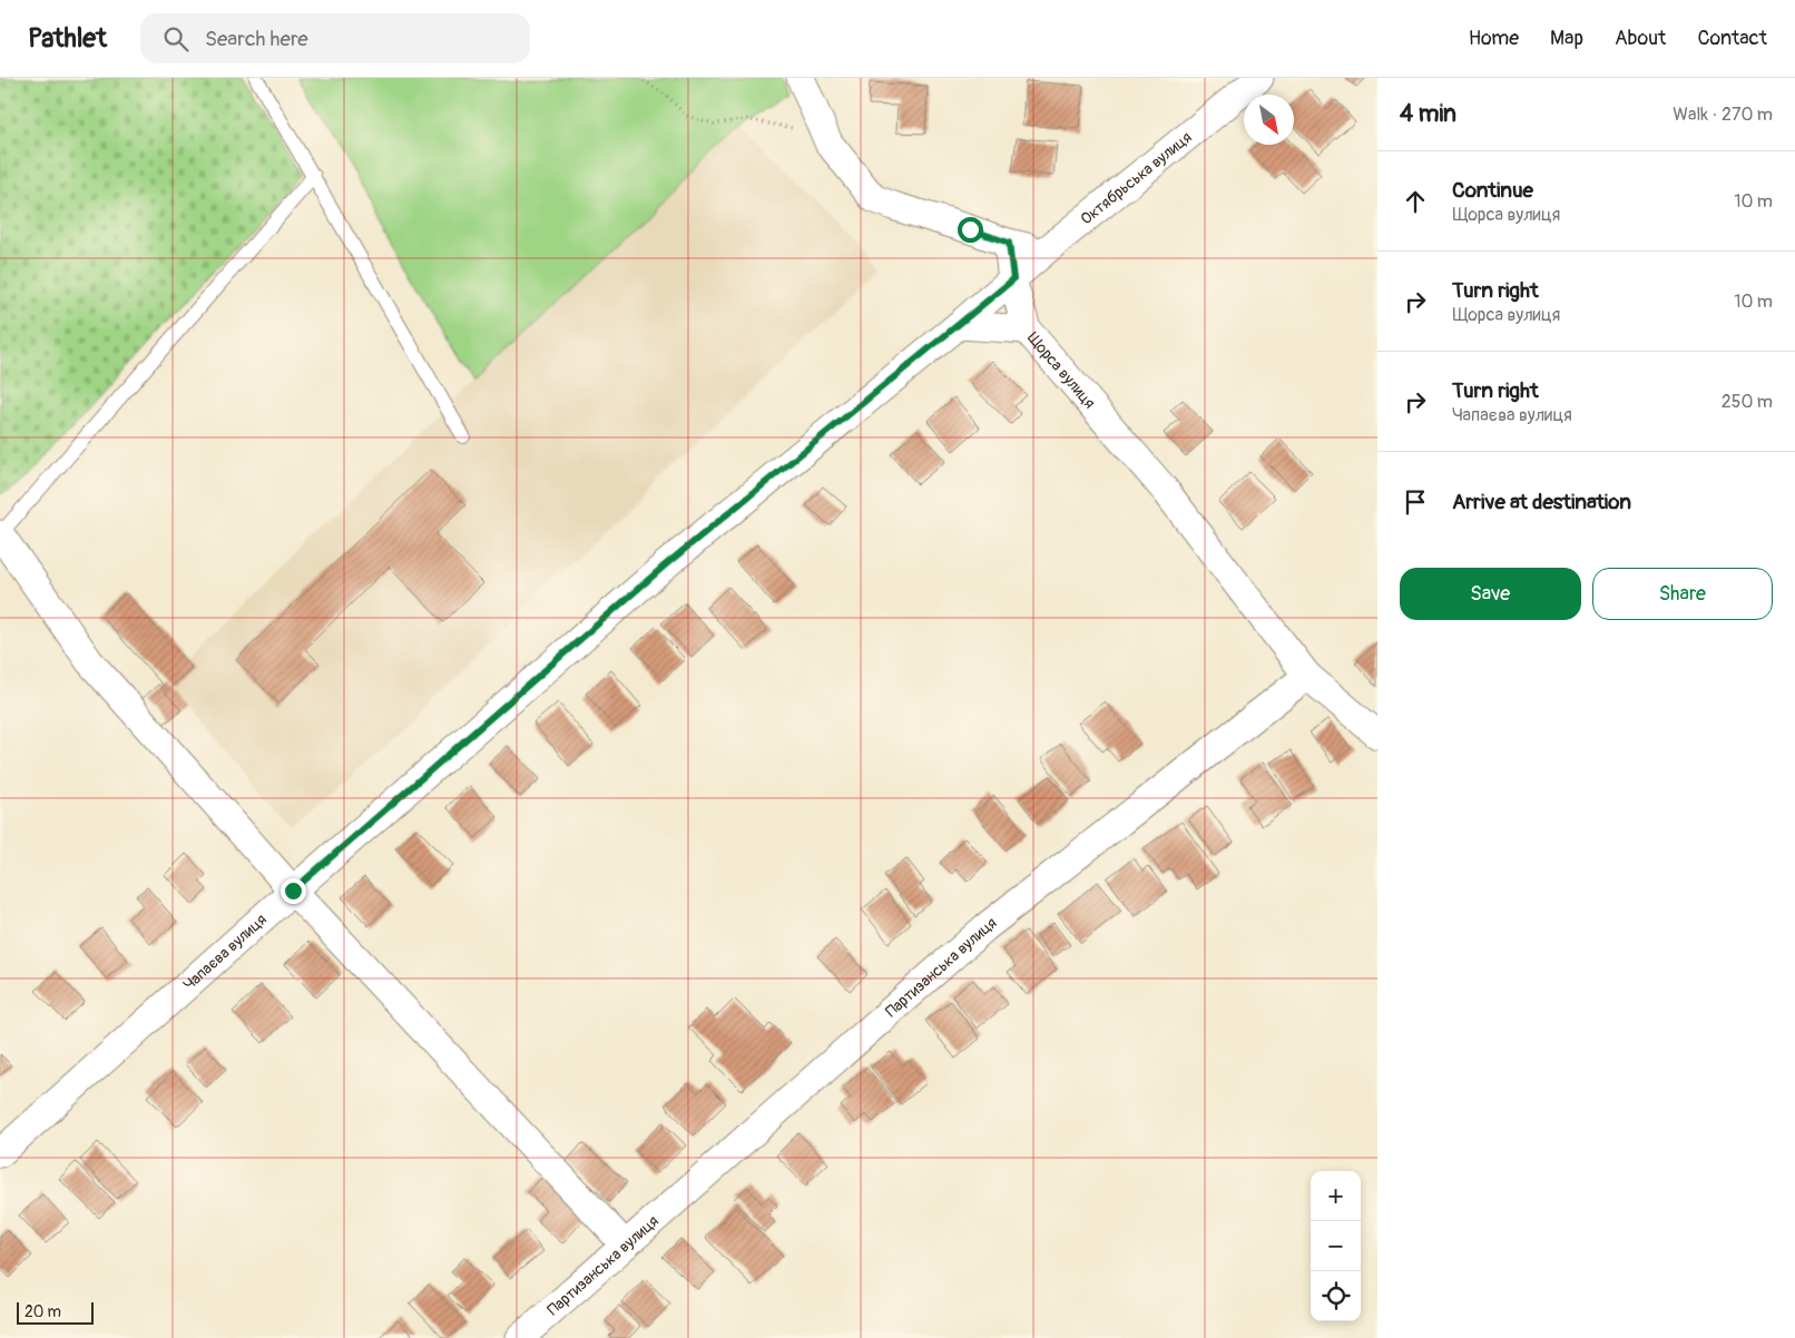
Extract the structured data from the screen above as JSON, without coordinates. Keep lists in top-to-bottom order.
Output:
{
  "streets": {
    "street": [
      "Октябрьська вулиця",
      "Щорса вулиця",
      "Чапаєва вулиця",
      "Партизанська вулиця"
    ]
  },
  "crossings": [
    ["Октябрьська вулиця", "Щорса вулиця"],
    ["Октябрьська вулиця", "Чапаєва вулиця"],
    ["Щорса вулиця", "Чапаєва вулиця"],
    ["Щорса вулиця", "Партизанська вулиця"]
  ],
  "scale_bar": "20 m",
  "north": "bottom right",
  "page": {
    "header": "Pathlet",
    "search": "Search here",
    "nav": [
      "Home",
      "Map",
      "About",
      "Contact"
    ],
    "heading": ["4 min", "Walk · 270 m"],
    "list": [
      ["Continue", "Щорса вулиця", "10 m"],
      ["Turn right", "Щорса вулиця", "10 m"],
      ["Turn right", "Чапаєва вулиця", "250 m"],
      "Arrive at destination"
    ],
    "buttons": ["Save", "Share"],
    "map_buttons": ["+", "−"],
    "scale": "20 m"
  }
}
